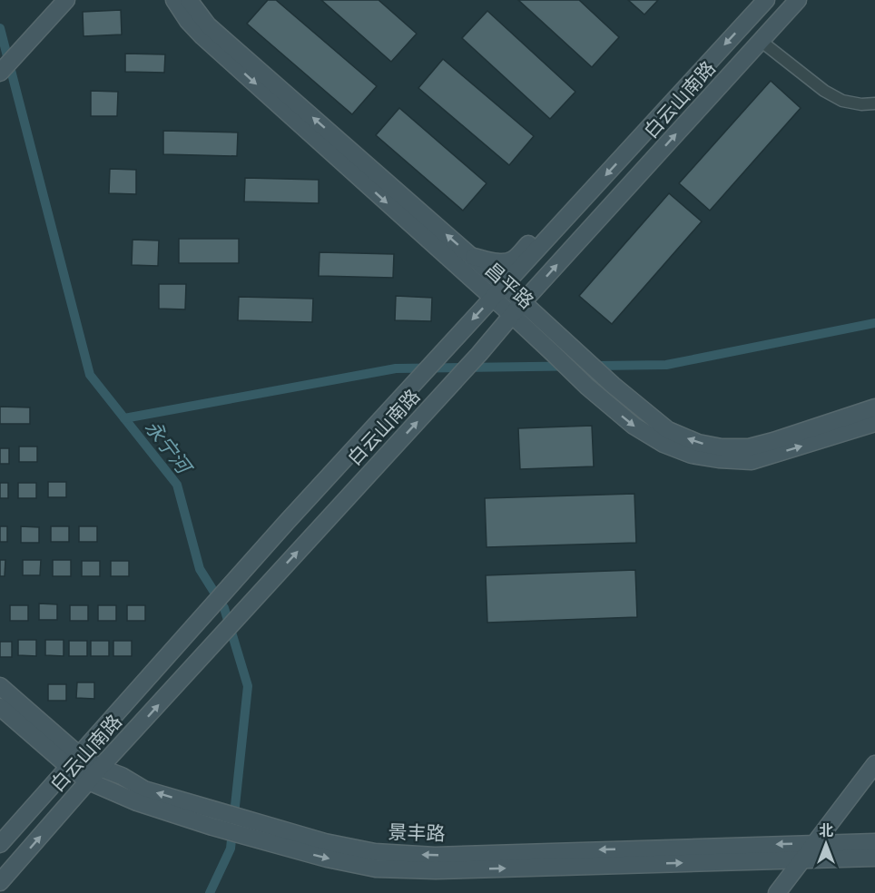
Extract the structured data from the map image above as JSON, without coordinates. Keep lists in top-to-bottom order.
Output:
{
  "streets": {
    "main road": ["白云山南路", "昌平路", "景丰路"]
  },
  "crossings": [
    ["白云山南路", "昌平路"],
    ["白云山南路", "景丰路"]
  ],
  "water": ["永宁河"],
  "north": "top"
}
